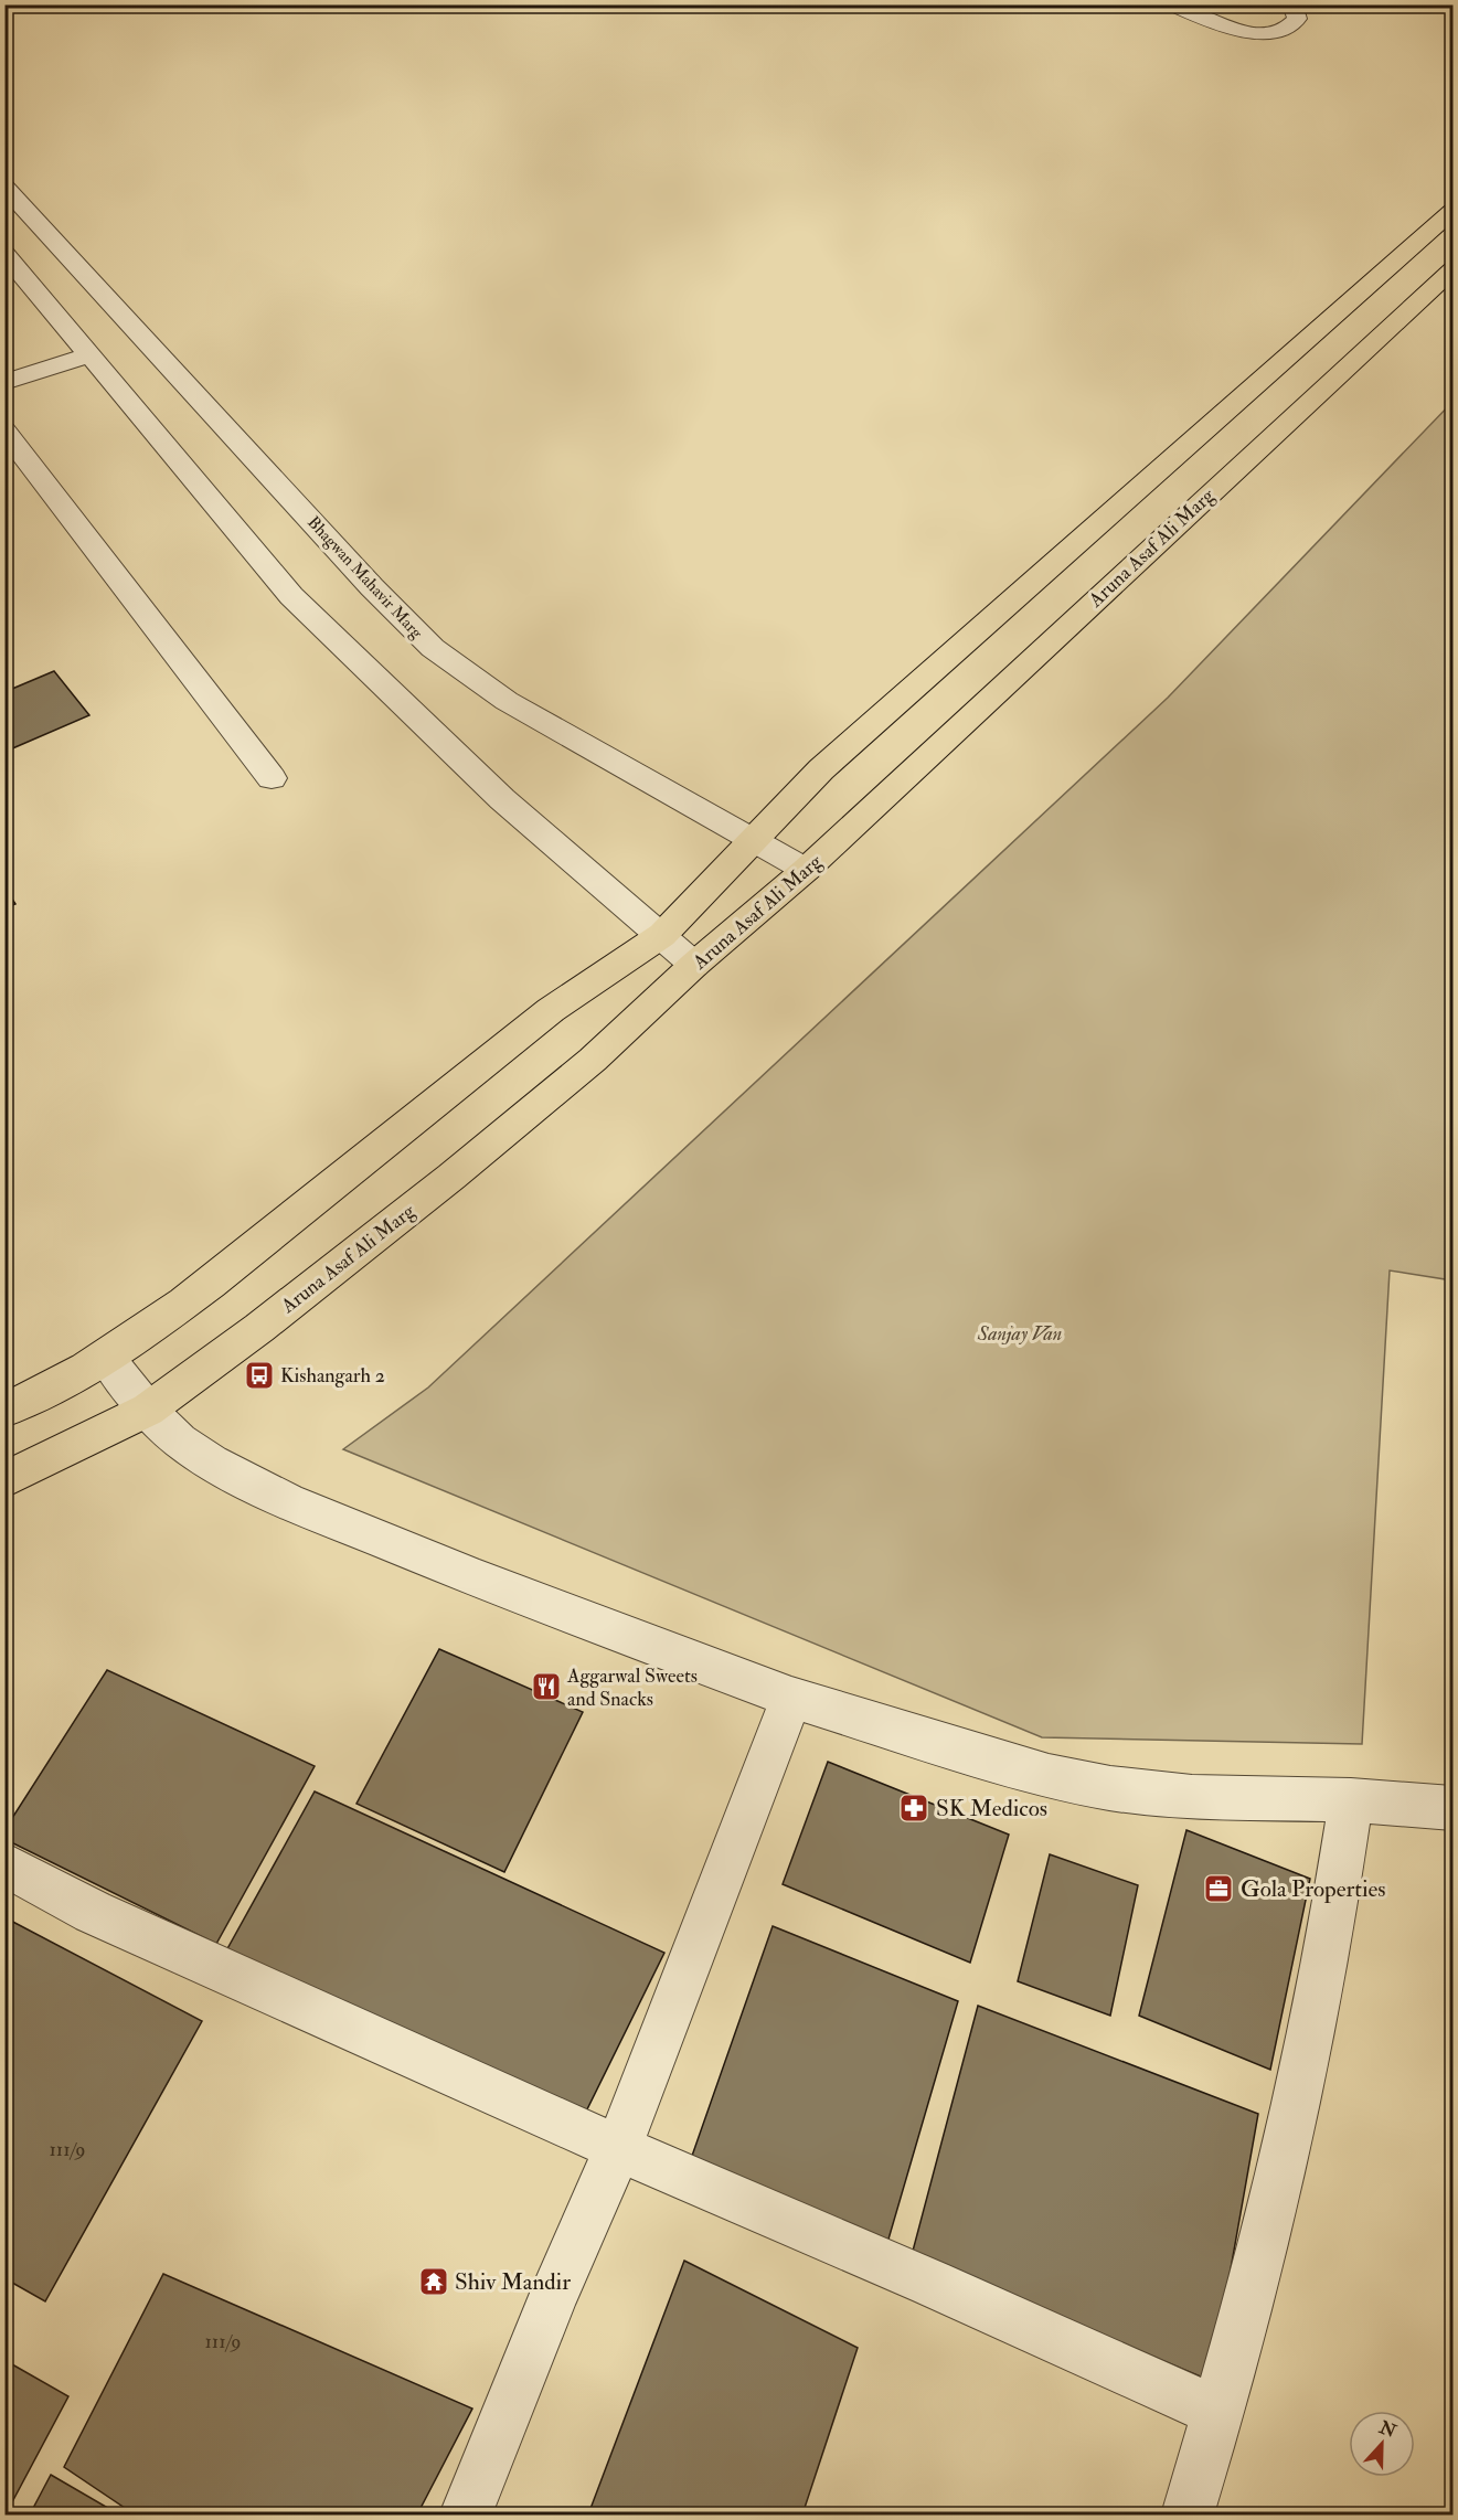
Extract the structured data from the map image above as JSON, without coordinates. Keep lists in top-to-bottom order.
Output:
{
  "streets": {
    "main road": ["Aruna Asaf Ali Marg"],
    "street": ["Bhagwan Mahavir Marg"]
  },
  "crossings": [
    ["Aruna Asaf Ali Marg", "Bhagwan Mahavir Marg"]
  ],
  "parks": ["Sanjay Van"],
  "places": {
    "bus stop": ["Kishangarh 2"],
    "restaurant": ["Aggarwal Sweets and Snacks"],
    "pharmacy": ["SK Medicos"],
    "office": ["Gola Properties"],
    "temple": ["Shiv Mandir"]
  },
  "house_numbers": ["111/9", "111/9"],
  "north": "top"
}
